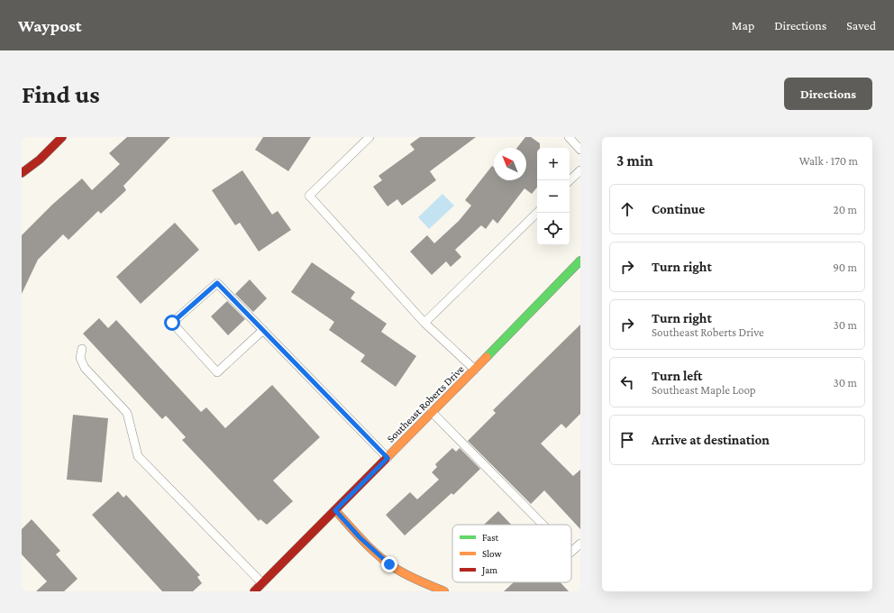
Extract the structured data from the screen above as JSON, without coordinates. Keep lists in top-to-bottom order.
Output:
{
  "streets": {
    "street": ["Southeast Roberts Drive"]
  },
  "legend": ["Fast", "Slow", "Jam"],
  "north": "top left",
  "page": {
    "header": "Waypost",
    "nav": ["Map", "Directions", "Saved"],
    "buttons": "Directions",
    "title": "Find us",
    "heading": ["3 min", "Walk · 170 m"],
    "map_buttons": ["+", "−"],
    "list": [
      ["Continue", "20 m"],
      ["Turn right", "90 m"],
      ["Turn right", "Southeast Roberts Drive", "30 m"],
      ["Turn left", "Southeast Maple Loop", "30 m"],
      "Arrive at destination"
    ]
  }
}
